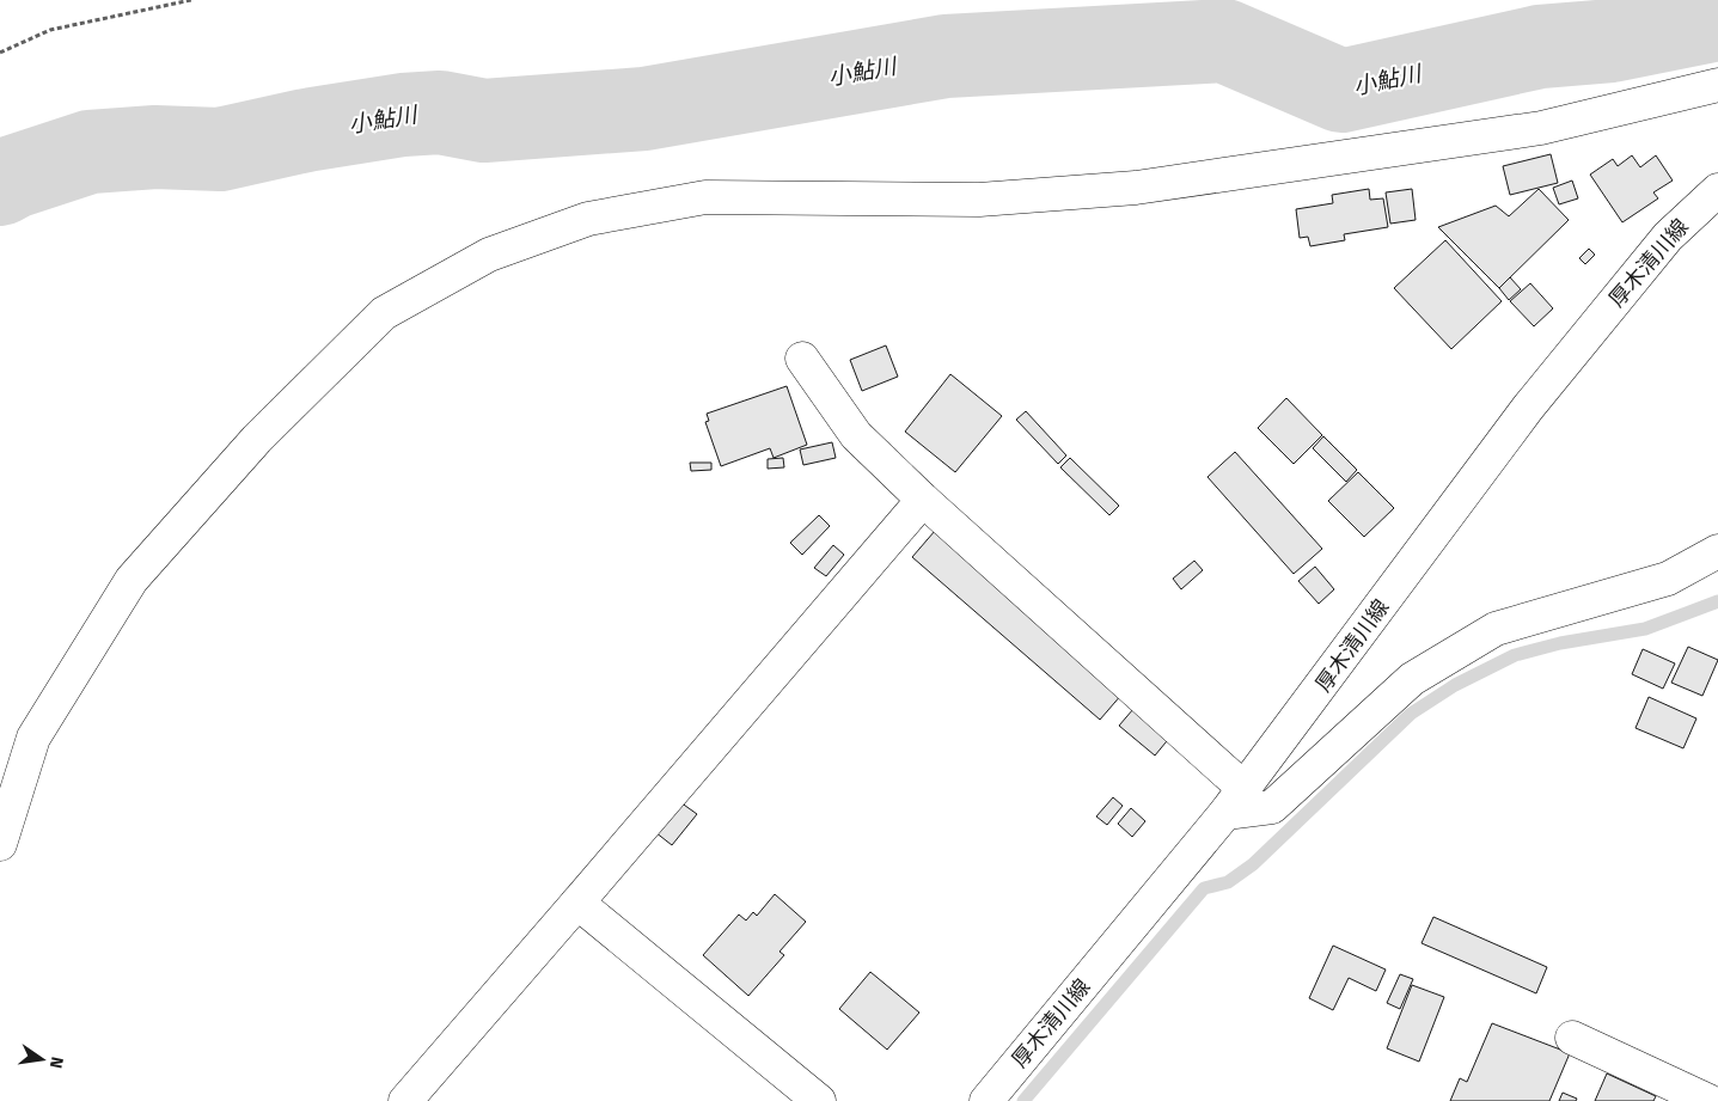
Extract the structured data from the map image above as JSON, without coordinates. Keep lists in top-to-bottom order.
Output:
{
  "streets": {
    "street": ["厚木清川線"]
  },
  "water": ["小鮎川"],
  "north": "right"
}
